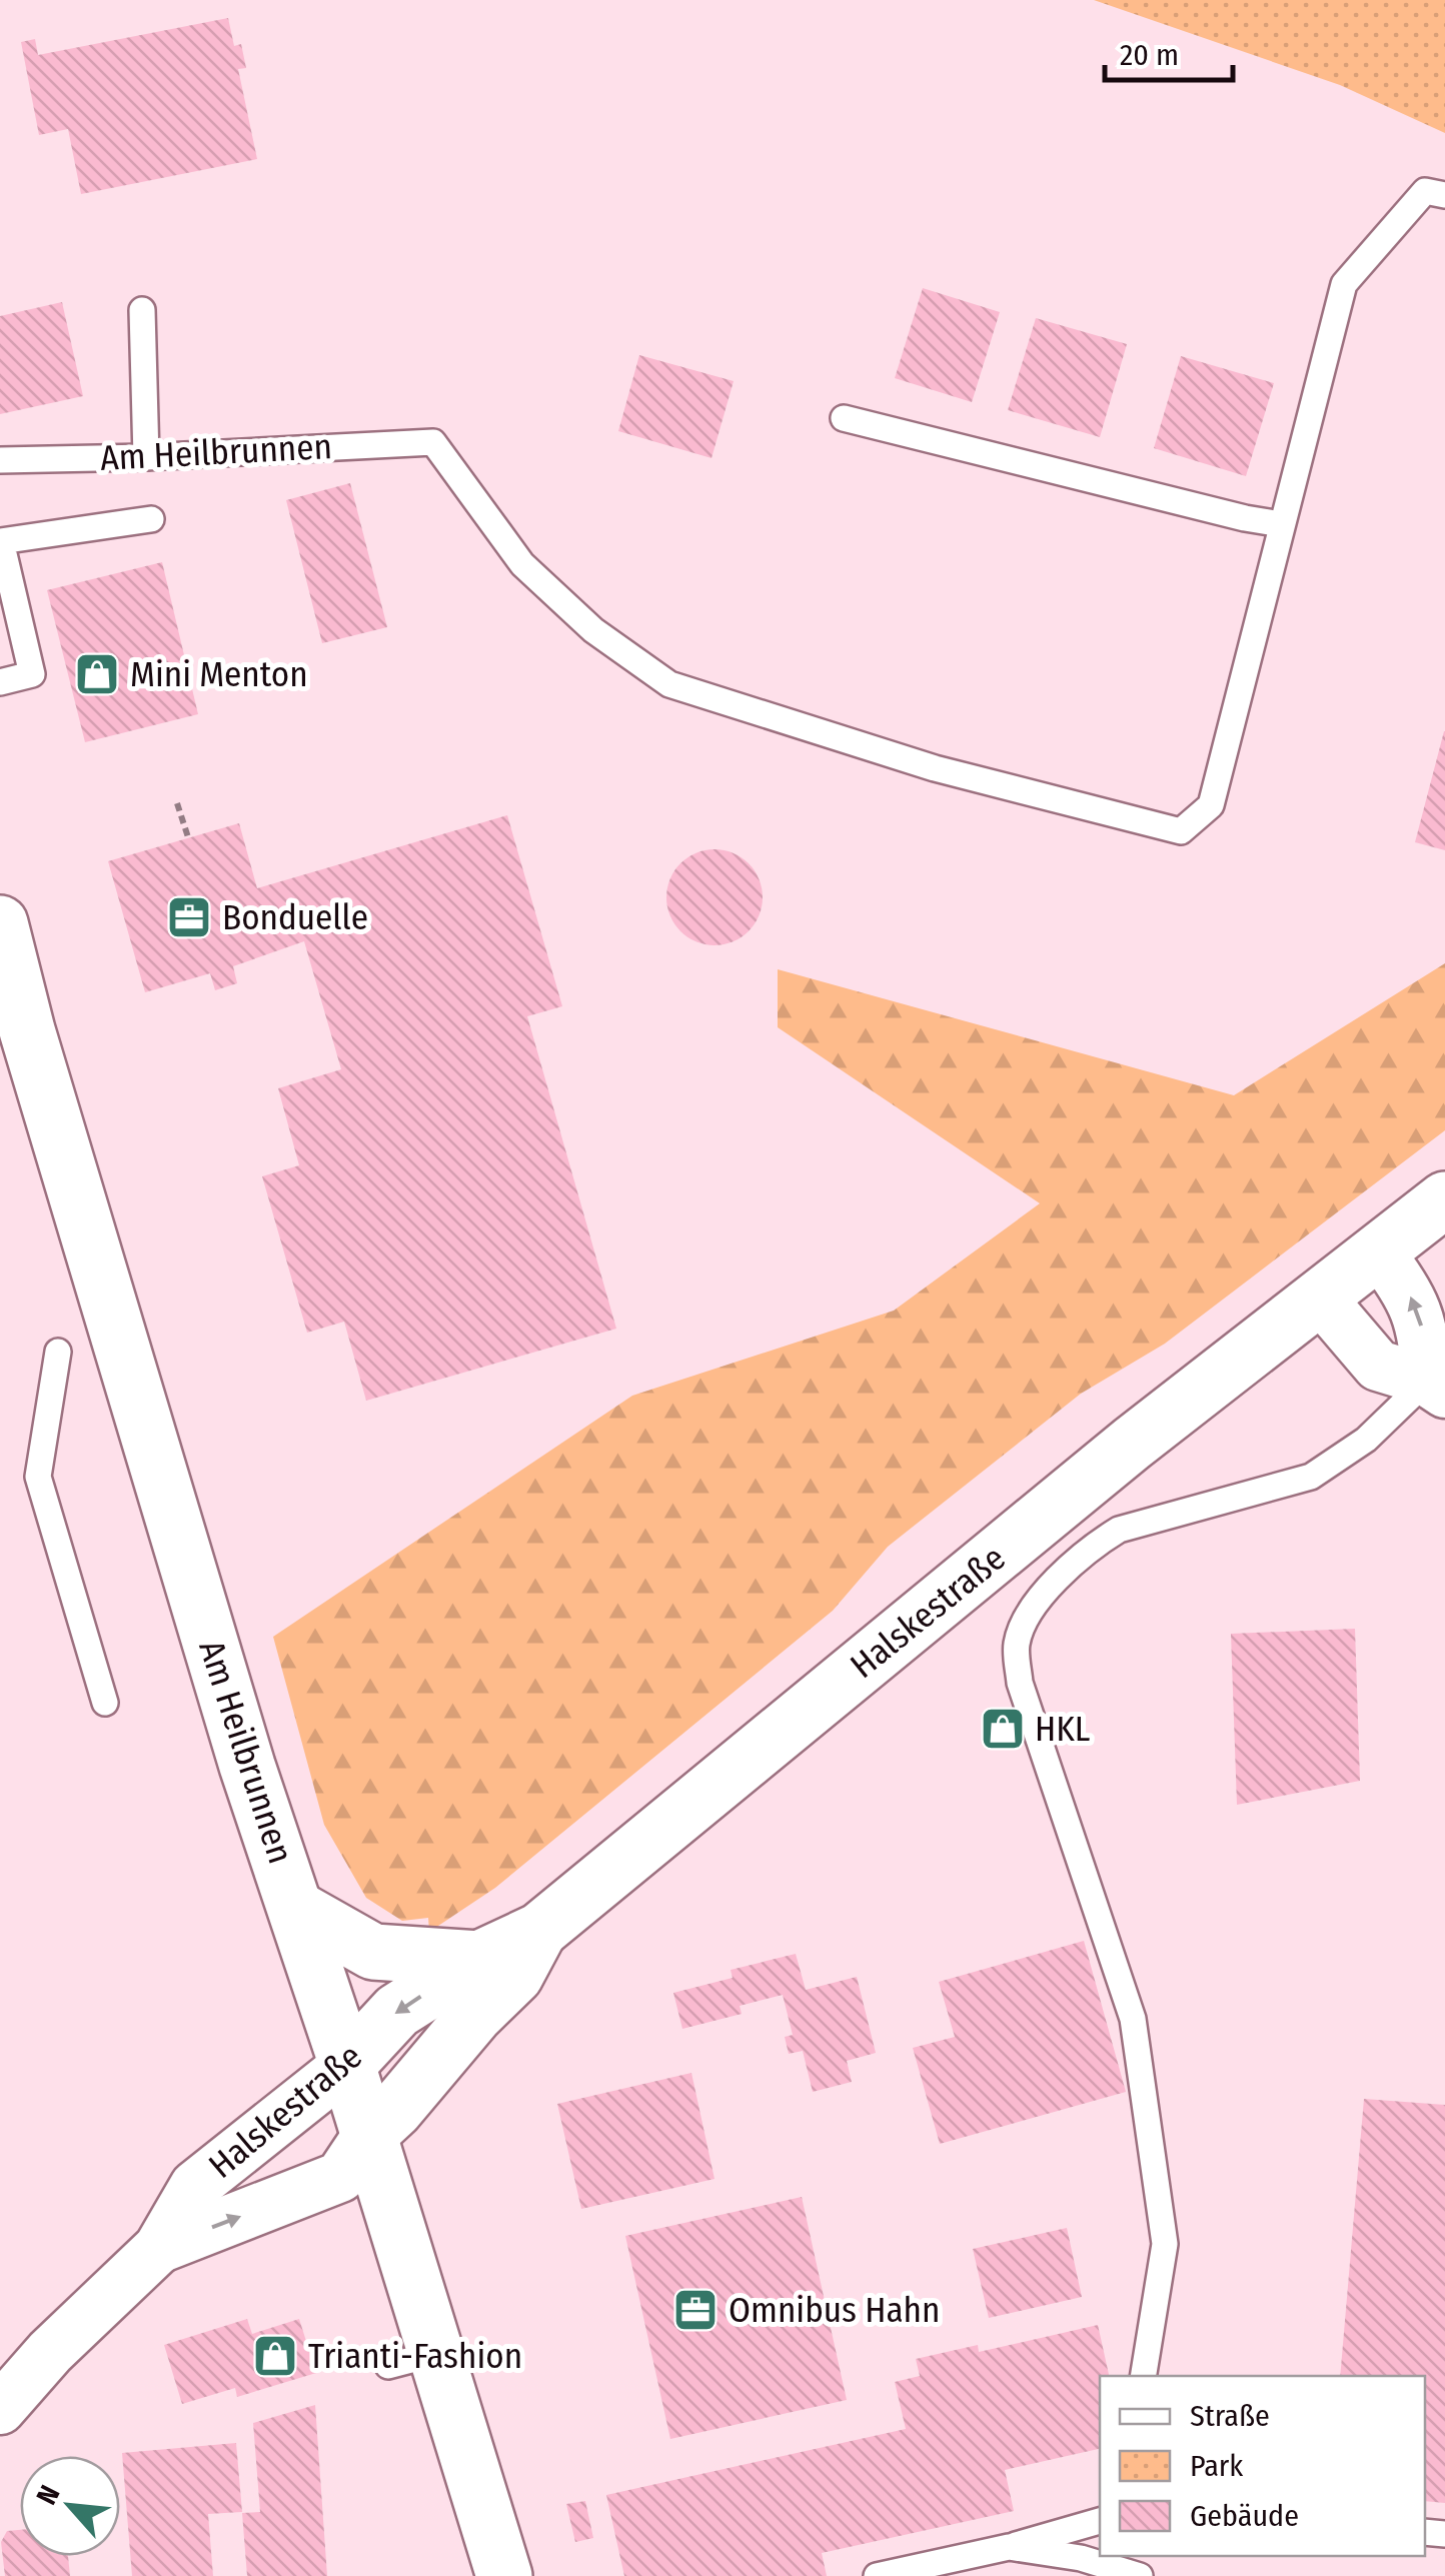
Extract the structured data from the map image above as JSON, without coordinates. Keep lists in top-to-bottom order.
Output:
{
  "streets": {
    "street": ["Am Heilbrunnen", "Halskestraße"]
  },
  "crossings": [
    ["Am Heilbrunnen", "Halskestraße"]
  ],
  "places": {
    "shop": ["Mini Menton", "HKL", "Trianti-Fashion"],
    "office": ["Bonduelle", "Omnibus Hahn"]
  },
  "legend": ["Straße", "Park", "Gebäude"],
  "scale_bar": "20 m",
  "north": "top left"
}
